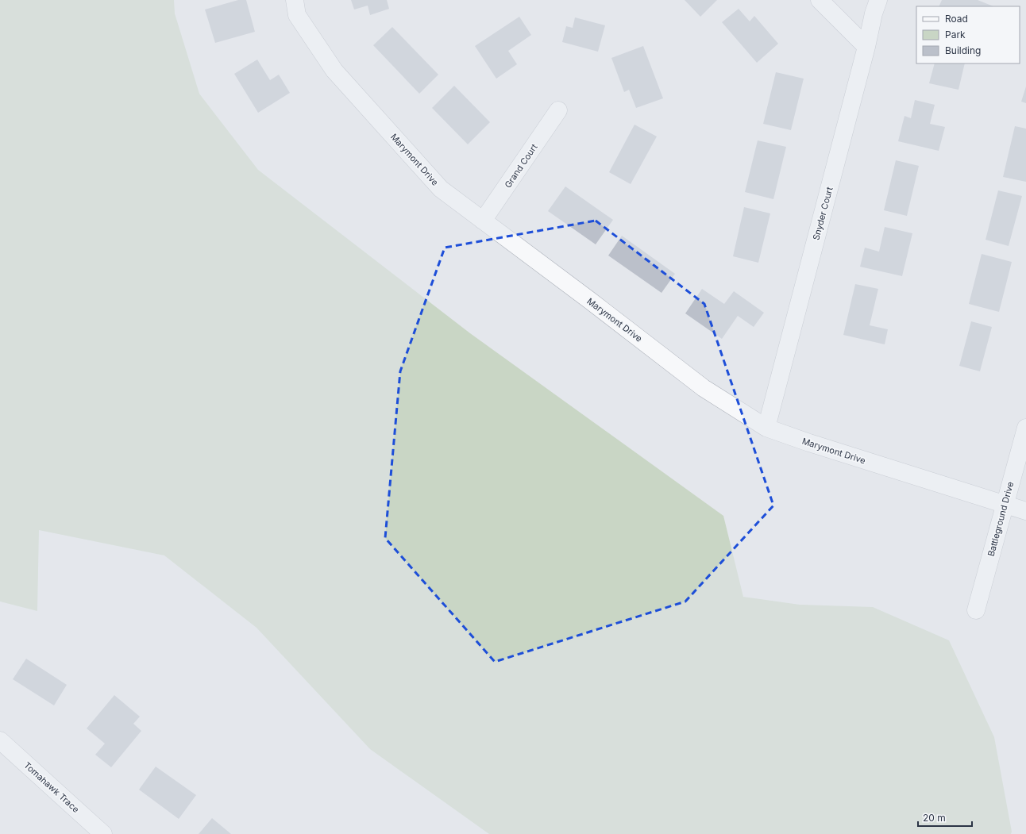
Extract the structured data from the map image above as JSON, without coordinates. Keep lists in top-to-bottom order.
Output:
{
  "streets": {
    "street": [
      "Marymont Drive",
      "Grand Court",
      "Snyder Court",
      "Battleground Drive",
      "Tomahawk Trace"
    ]
  },
  "crossings": [
    ["Marymont Drive", "Grand Court"],
    ["Marymont Drive", "Snyder Court"],
    ["Marymont Drive", "Battleground Drive"]
  ],
  "legend": ["Road", "Park", "Building"],
  "scale_bar": "20 m"
}
